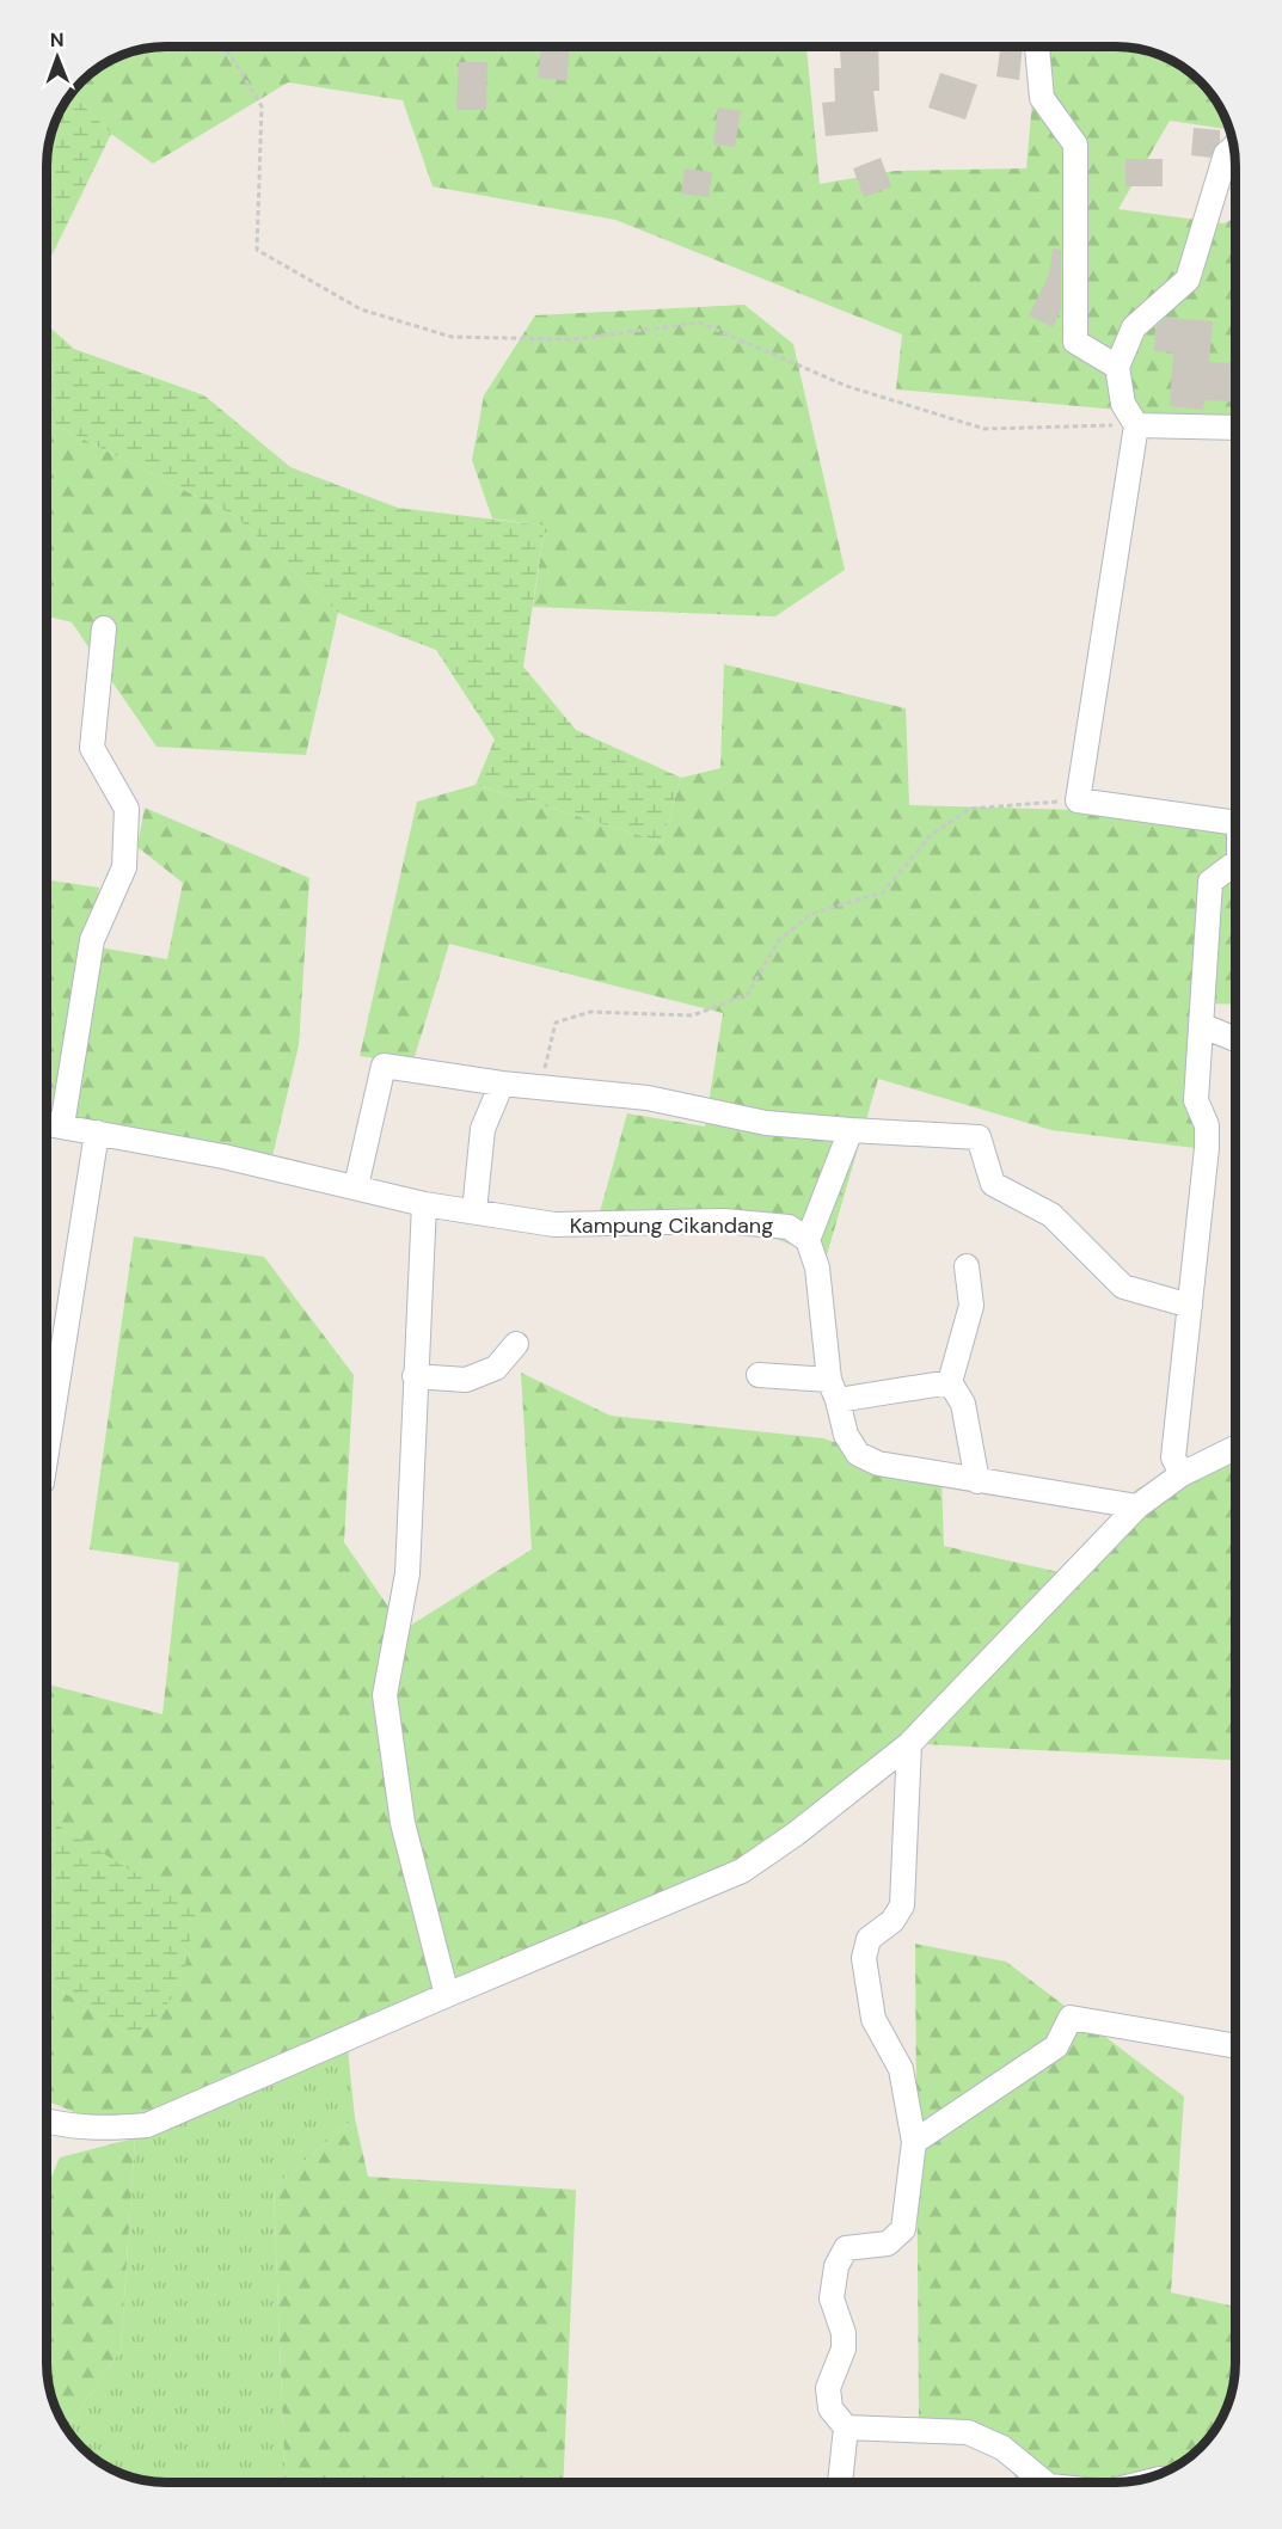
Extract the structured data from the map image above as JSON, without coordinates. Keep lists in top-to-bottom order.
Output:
{
  "streets": {
    "street": ["Kampung Cikandang"]
  },
  "north": "top"
}
